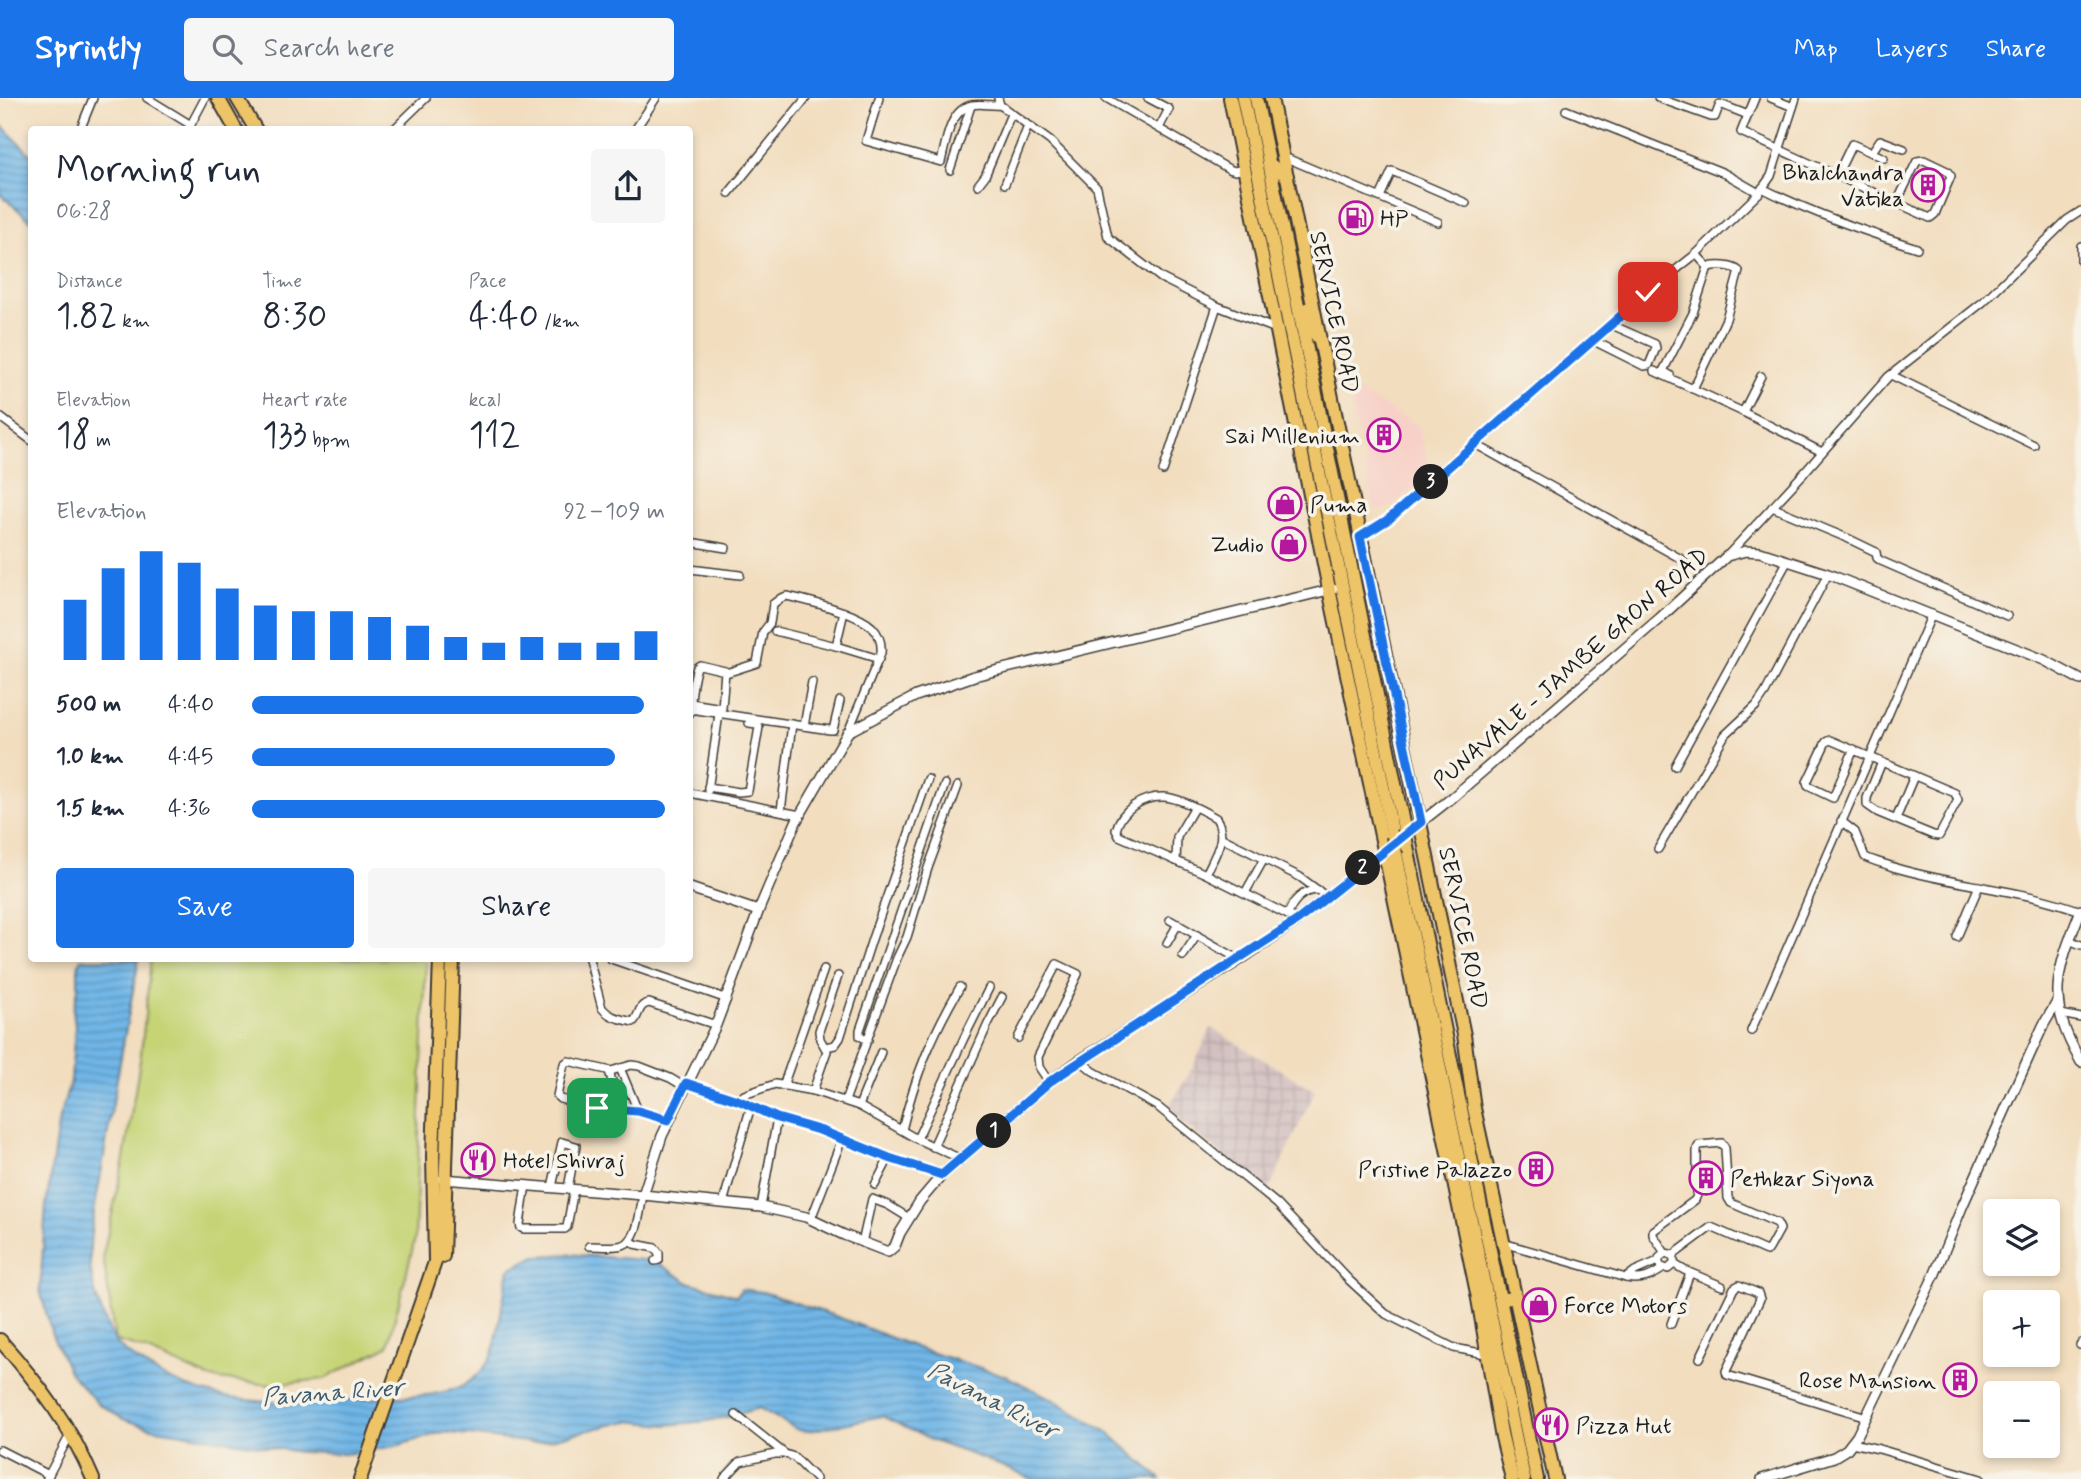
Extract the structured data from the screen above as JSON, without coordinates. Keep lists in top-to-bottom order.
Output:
{
  "streets": {
    "main road": ["SERVICE ROAD"],
    "street": ["PUNAVALE - JAMBE GAON ROAD"]
  },
  "crossings": [
    ["SERVICE ROAD", "PUNAVALE - JAMBE GAON ROAD"]
  ],
  "water": ["Pavana River"],
  "places": {
    "building": [
      "Bhalchandra Vatika",
      "Sai Millenium",
      "Pristine Palazzo",
      "Pethkar Siyona",
      "Rose Mansion"
    ],
    "fuel station": ["HP"],
    "shop": ["Puma", "Zudio", "Force Motors"],
    "restaurant": ["Hotel Shivraj", "Pizza Hut"]
  },
  "page": {
    "header": "Sprintly",
    "search": "Search here",
    "nav": ["Map", "Layers", "Share"],
    "heading": ["Morning run", "06:28"],
    "stats": [
      ["Distance", "1.82 km"],
      ["Time", "8:30"],
      ["Pace", "4:40 /km"],
      ["Elevation", "18 m"],
      ["Heart rate", "133 bpm"],
      ["kcal", "112"]
    ],
    "pins": ["3", "2", "1"],
    "chart": ["Elevation", "92–109 m"],
    "list": [
      {
        "name": "500 m",
        "note": "4:40"
      },
      {
        "name": "1.0 km",
        "note": "4:45"
      },
      {
        "name": "1.5 km",
        "note": "4:36"
      }
    ],
    "buttons": ["Save", "Share"],
    "map_buttons": ["+", "−"]
  }
}
